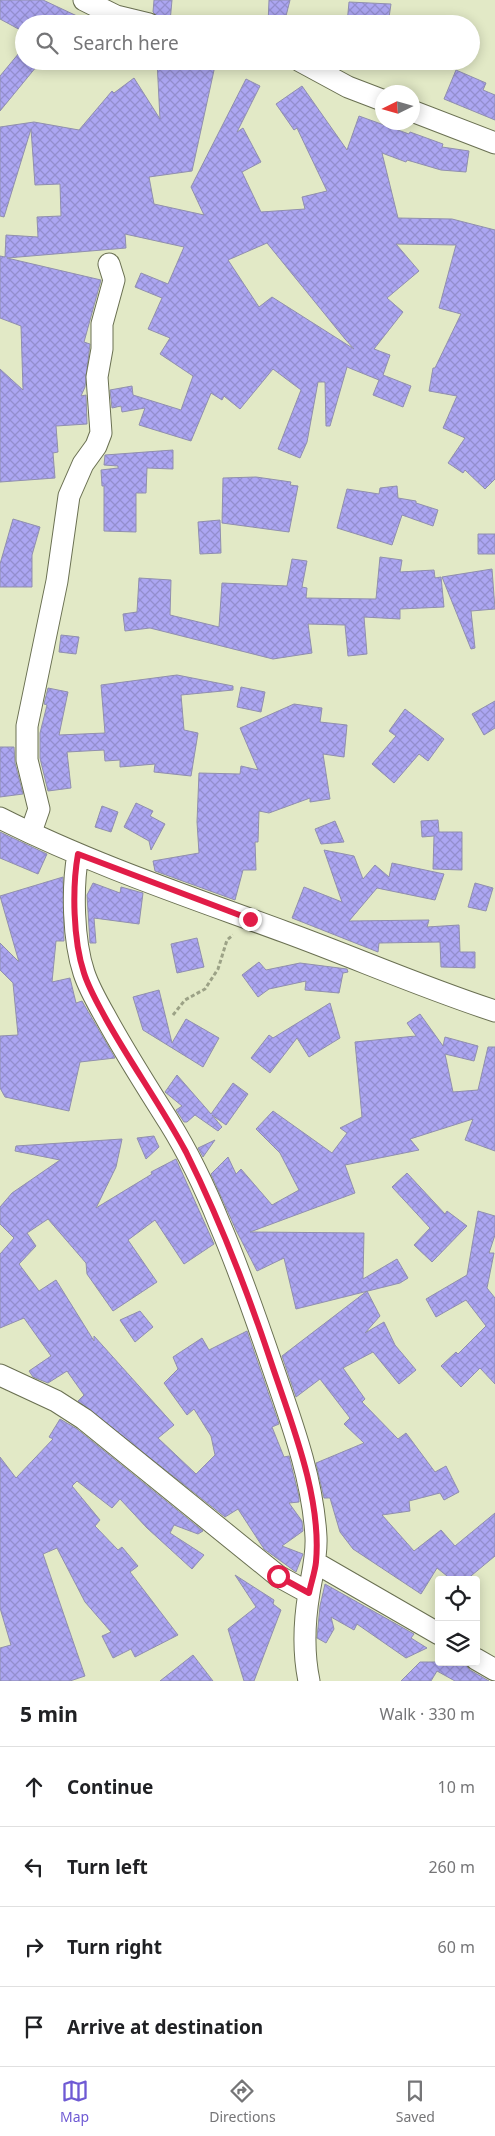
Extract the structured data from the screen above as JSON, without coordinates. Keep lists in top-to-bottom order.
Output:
{
  "north": "left",
  "page": {
    "search": "Search here",
    "heading": ["5 min", "Walk · 330 m"],
    "list": [
      ["Continue", "10 m"],
      ["Turn left", "260 m"],
      ["Turn right", "60 m"],
      "Arrive at destination"
    ],
    "nav": ["Map", "Directions", "Saved"]
  }
}
